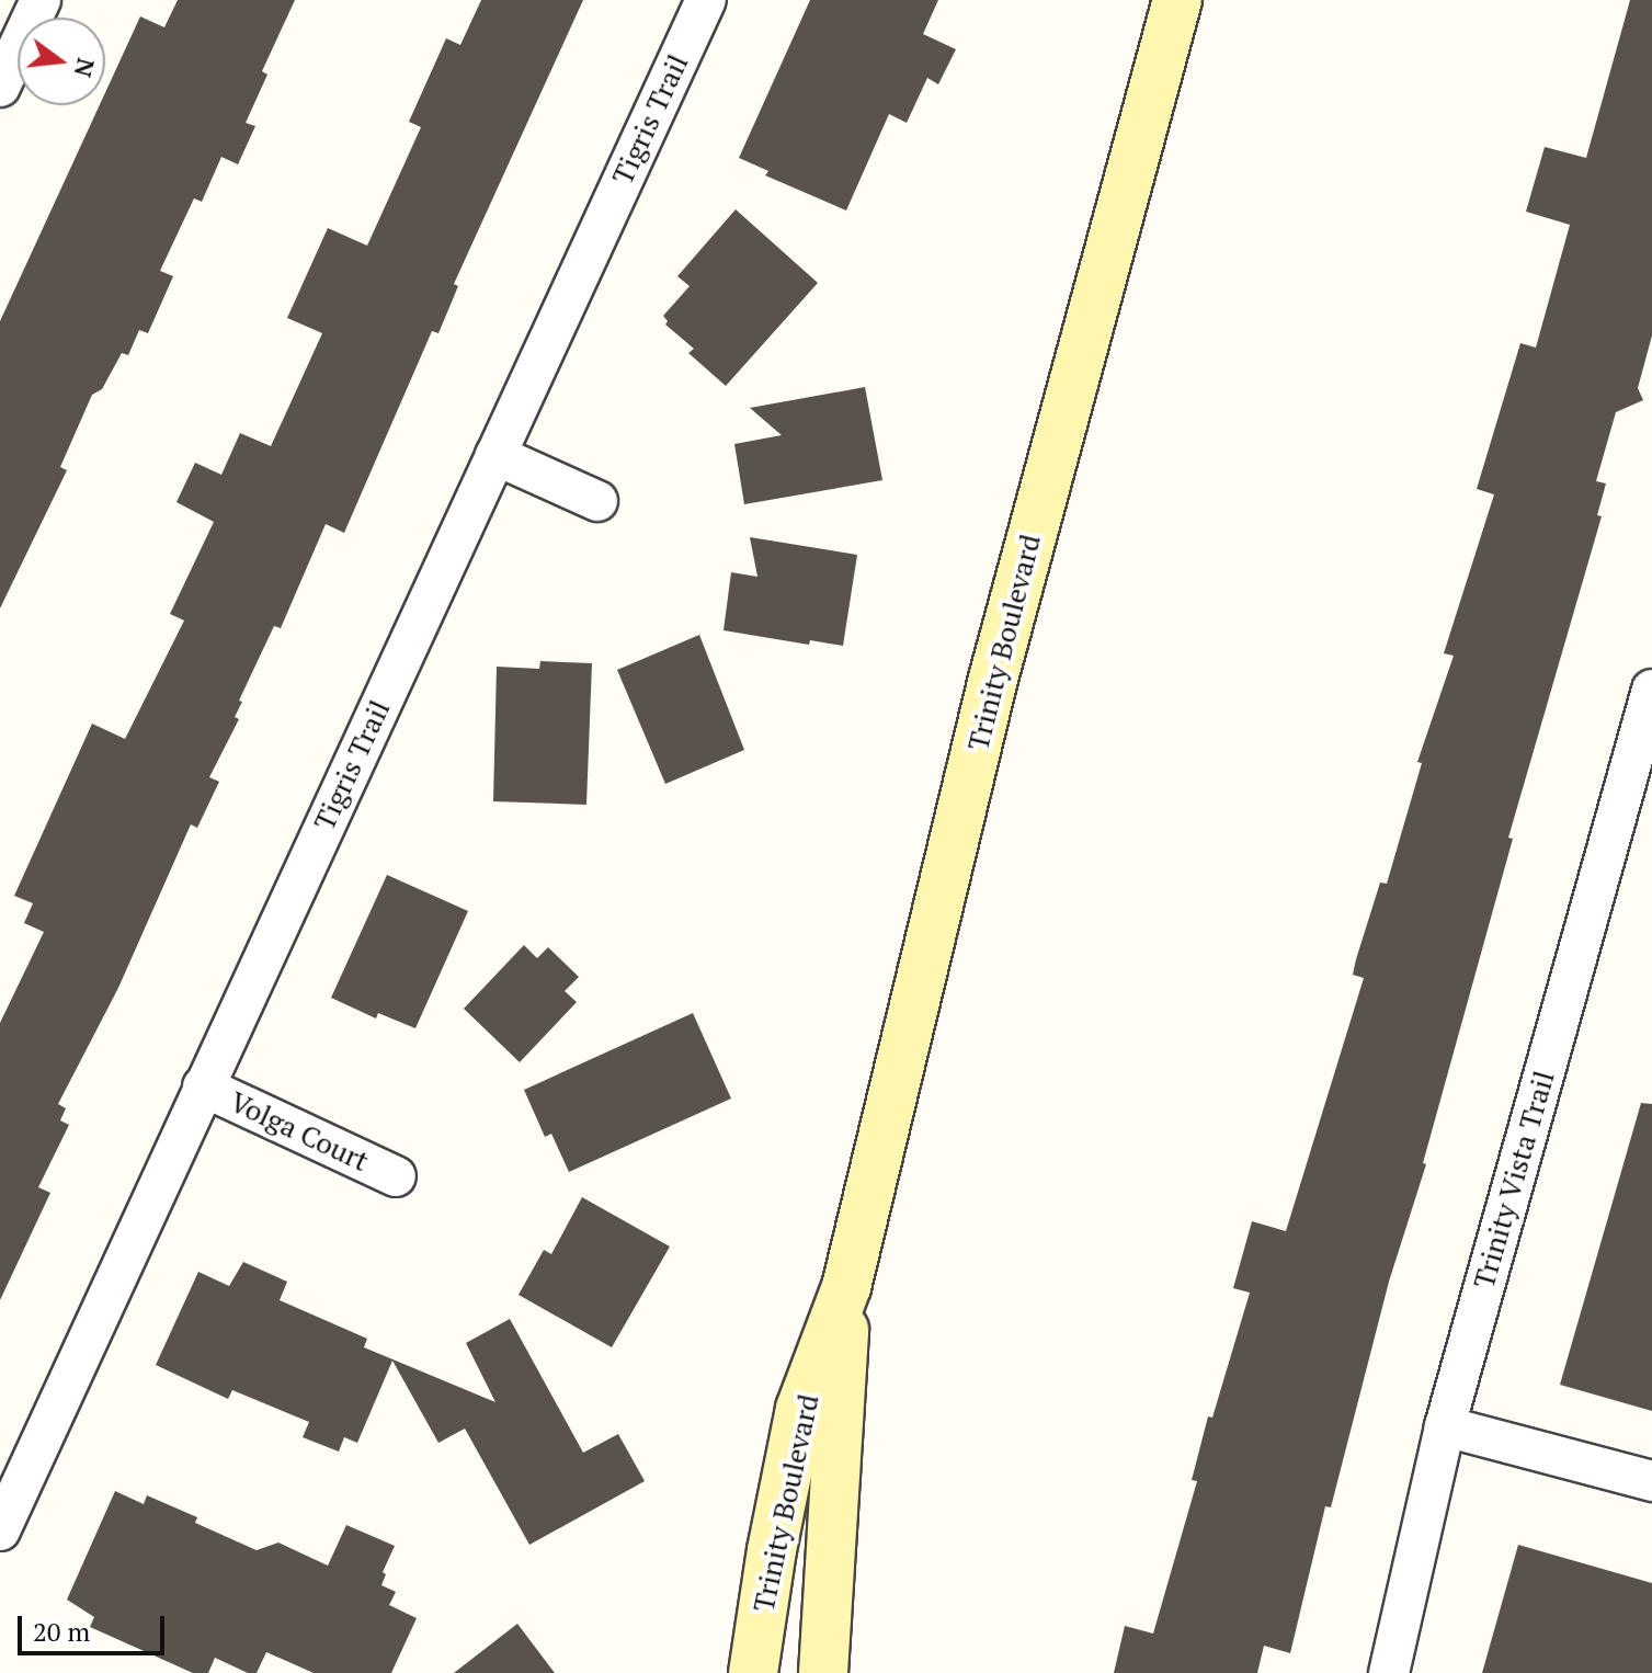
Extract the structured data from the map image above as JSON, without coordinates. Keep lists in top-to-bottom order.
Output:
{
  "streets": {
    "main road": ["Trinity Boulevard"],
    "street": ["Tigris Trail", "Volga Court", "Trinity Vista Trail"]
  },
  "crossings": [
    ["Tigris Trail", "Volga Court"]
  ],
  "scale_bar": "20 m",
  "north": "right"
}
